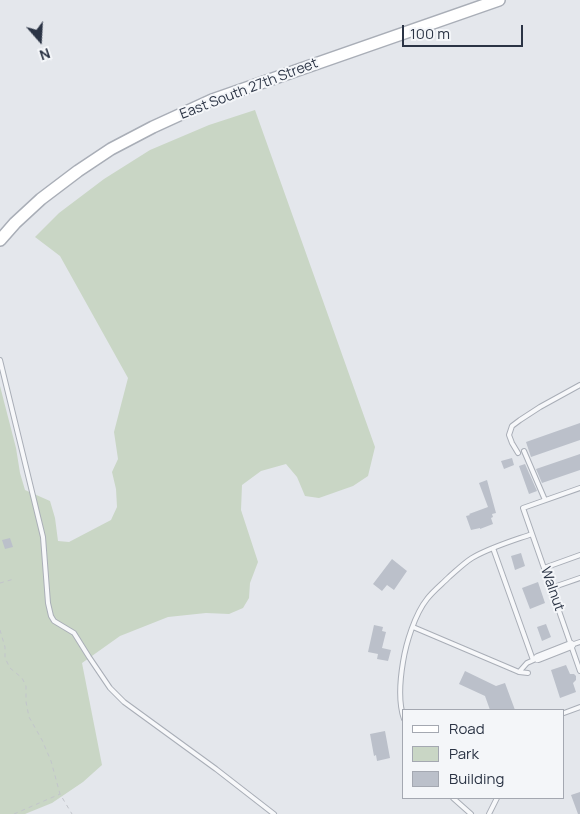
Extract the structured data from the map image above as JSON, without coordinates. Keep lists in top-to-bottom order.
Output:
{
  "streets": {
    "main road": ["East South 27th Street"],
    "lane": ["Walnut"]
  },
  "legend": ["Road", "Park", "Building"],
  "scale_bar": "100 m",
  "north": "bottom"
}
